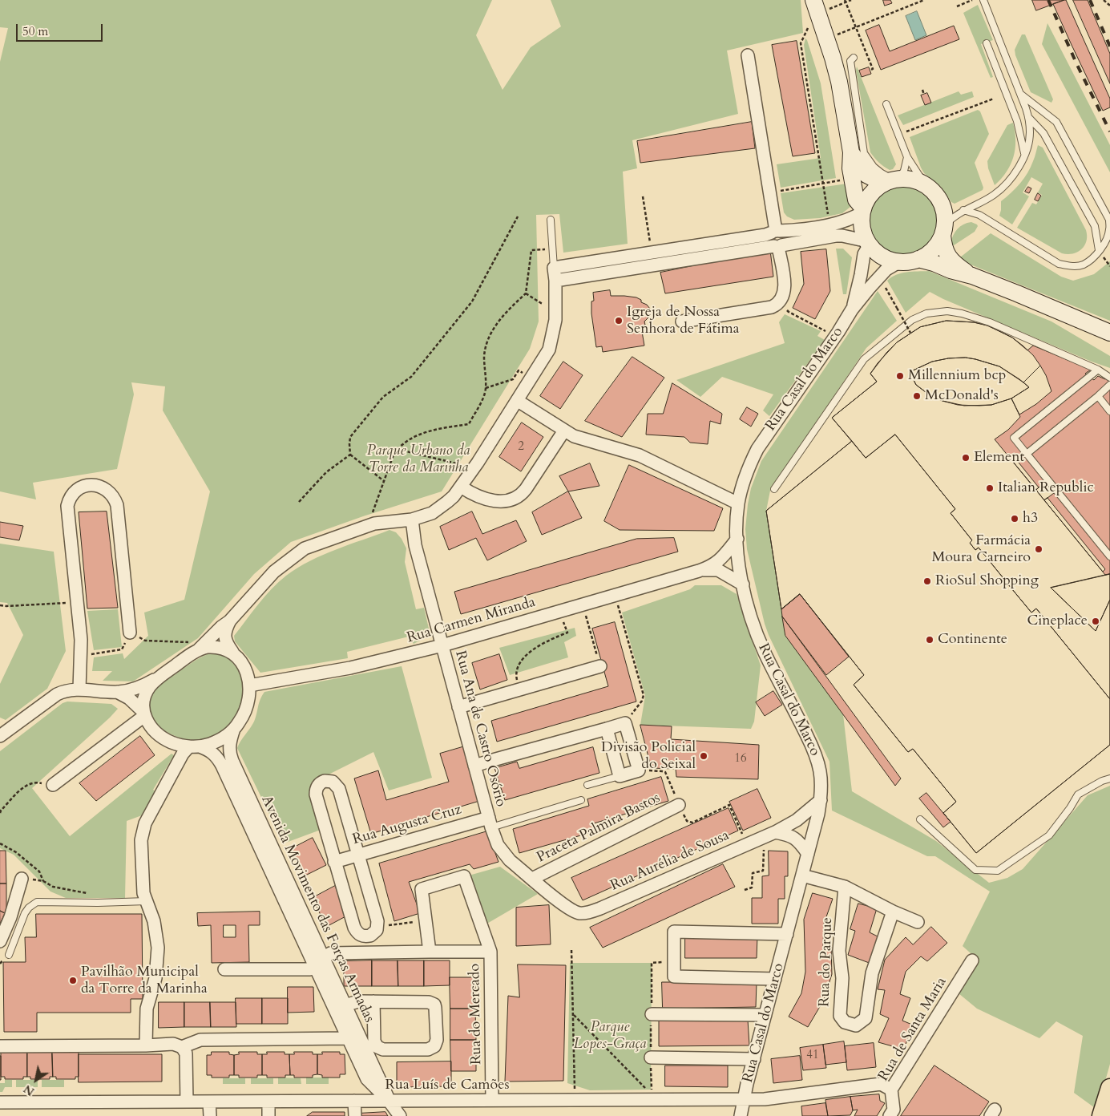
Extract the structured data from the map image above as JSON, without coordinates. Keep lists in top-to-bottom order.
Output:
{
  "streets": {
    "street": [
      "Rua Casal do Marco",
      "Rua Carmen Miranda",
      "Rua Ana de Castro Osório",
      "Rua Augusta Cruz",
      "Praceta Palmira Bastos",
      "Rua Aurélia de Sousa",
      "Avenida Movimento das Forças Armadas",
      "Rua do Parque",
      "Rua do Mercado",
      "Rua de Santa Maria",
      "Rua Luís de Camões"
    ]
  },
  "crossings": [
    ["Rua Casal do Marco", "Rua Carmen Miranda"],
    ["Rua Casal do Marco", "Rua Aurélia de Sousa"],
    ["Rua Casal do Marco", "Rua Luís de Camões"],
    ["Rua Carmen Miranda", "Rua Ana de Castro Osório"],
    ["Rua Carmen Miranda", "Avenida Movimento das Forças Armadas"],
    ["Rua Ana de Castro Osório", "Rua Augusta Cruz"],
    ["Rua Ana de Castro Osório", "Praceta Palmira Bastos"],
    ["Rua Ana de Castro Osório", "Rua Aurélia de Sousa"],
    ["Avenida Movimento das Forças Armadas", "Rua do Mercado"],
    ["Avenida Movimento das Forças Armadas", "Rua Luís de Camões"],
    ["Rua do Mercado", "Rua Luís de Camões"],
    ["Rua de Santa Maria", "Rua Luís de Camões"]
  ],
  "parks": ["Parque Urbano da Torre da Marinha", "Parque Lopes-Graça"],
  "places": [
    "Igreja de Nossa Senhora de Fátima",
    "Millennium bcp",
    "McDonald's",
    "Element",
    "Italian Republic",
    "h3",
    "Farmácia Moura Carneiro",
    "RioSul Shopping",
    "Cineplace",
    "Continente",
    "Divisão Policial do Seixal",
    "Pavilhão Municipal da Torre da Marinha"
  ],
  "house_numbers": ["2", "16", "41"],
  "scale_bar": "50 m",
  "north": "bottom left"
}
